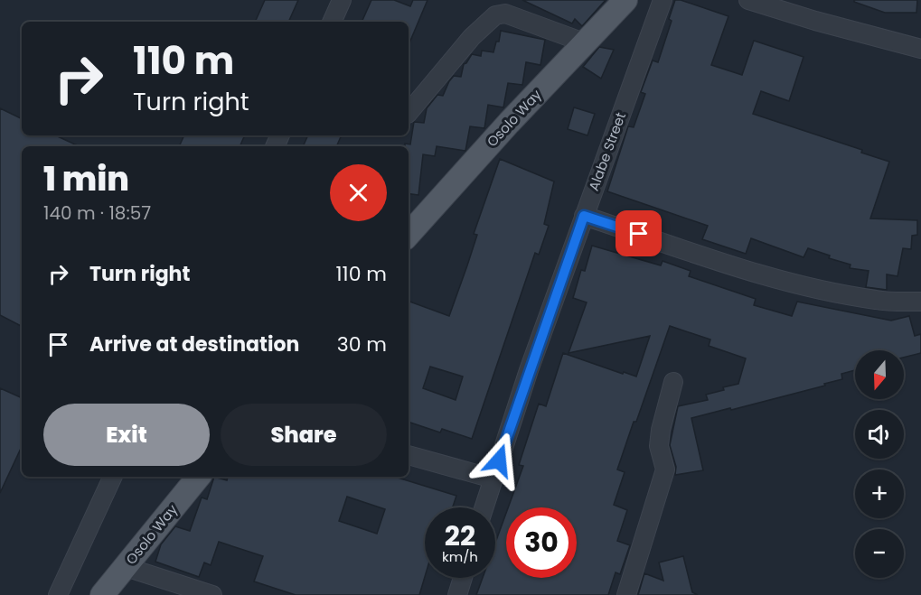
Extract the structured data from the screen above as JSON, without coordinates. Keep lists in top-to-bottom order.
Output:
{
  "streets": {
    "main road": ["Osolo Way"],
    "street": ["Alabe Street"]
  },
  "north": "bottom",
  "page": {
    "turn": ["110 m", "Turn right"],
    "heading": ["1 min", "140 m · 18:57"],
    "list": [
      {
        "name": "Turn right",
        "value": "110 m"
      },
      {
        "name": "Arrive at destination",
        "value": "30 m"
      }
    ],
    "map_buttons": ["+", "−"],
    "buttons": ["Exit", "Share"],
    "speed": "22 km/h",
    "limit": "30"
  }
}
